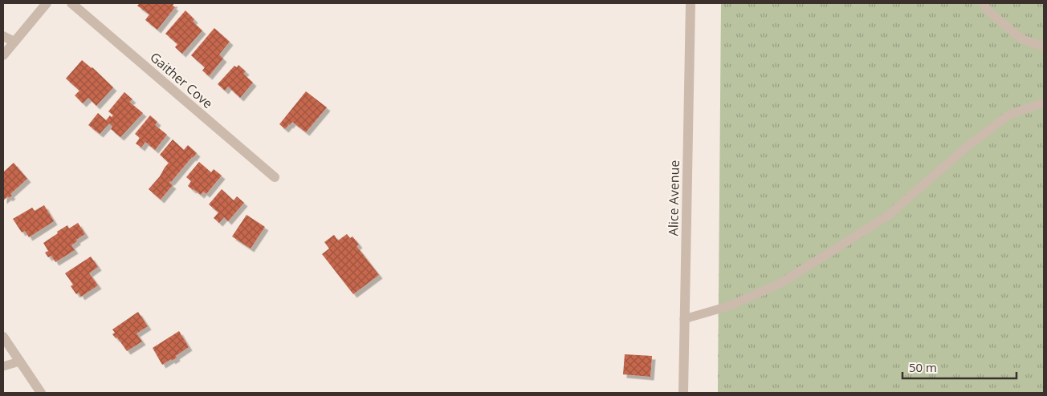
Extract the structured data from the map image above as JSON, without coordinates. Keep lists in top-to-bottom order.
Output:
{
  "streets": {
    "street": ["Gaither Cove", "Alice Avenue"]
  },
  "scale_bar": "50 m"
}
